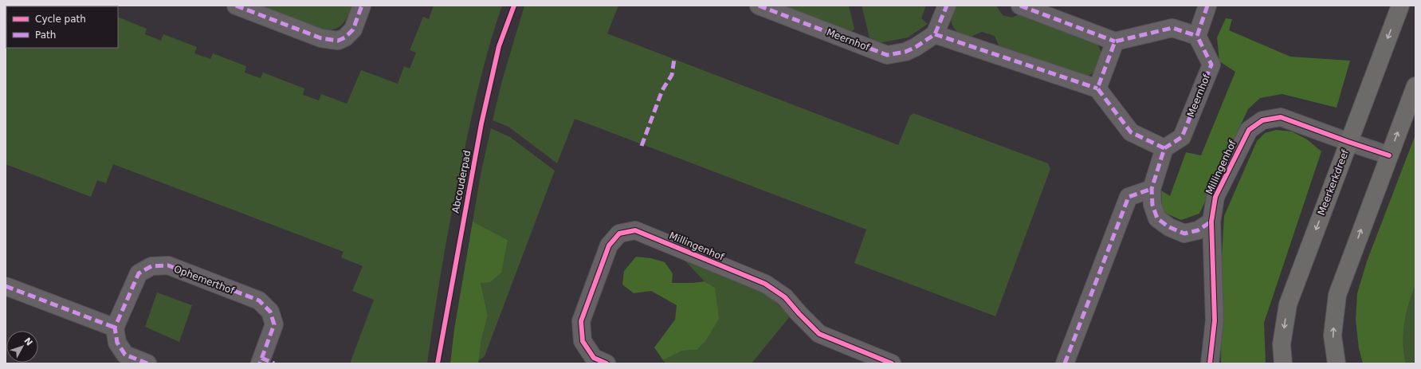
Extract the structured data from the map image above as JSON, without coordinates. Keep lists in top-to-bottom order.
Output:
{
  "streets": {
    "main road": ["Meerkerkdreef"],
    "street": ["Meernhof", "Millingenhof", "Ophemerthof"],
    "cycle path": ["Abcouderpad"]
  },
  "crossings": [
    ["Millingenhof", "Meerkerkdreef"]
  ],
  "legend": ["Cycle path", "Path"],
  "north": "top right"
}
